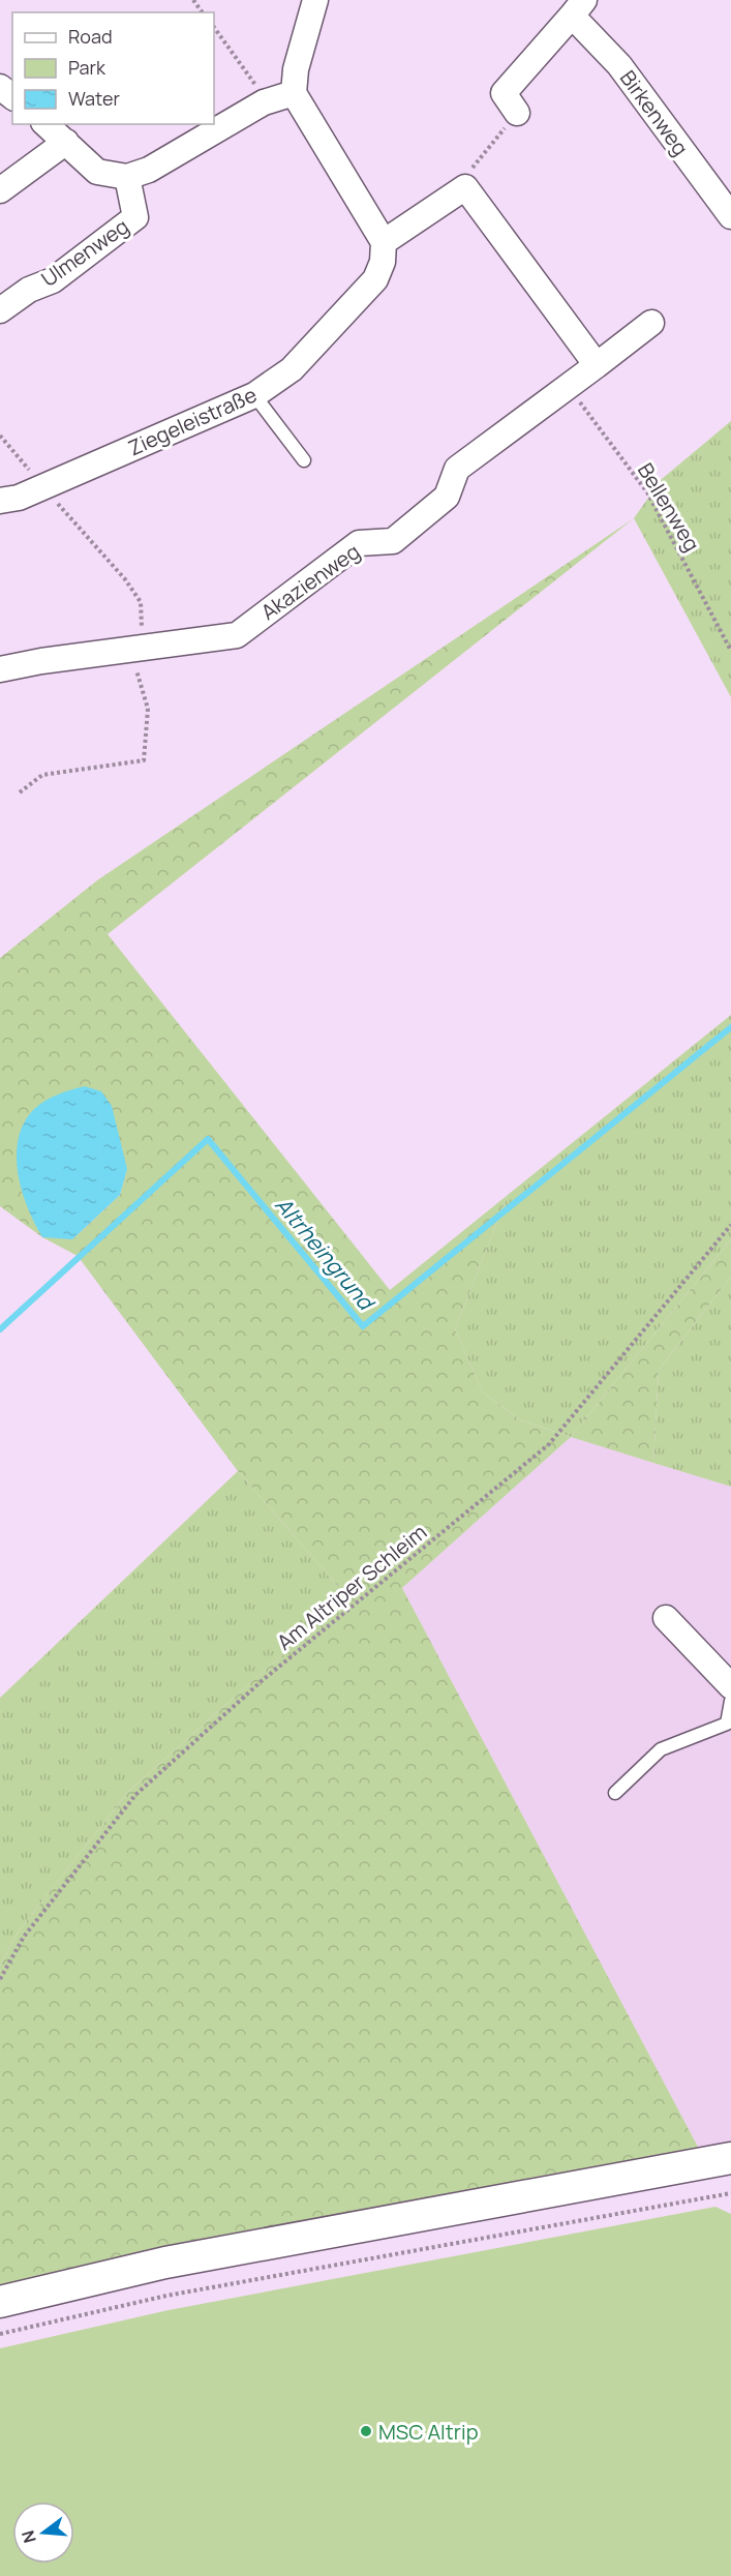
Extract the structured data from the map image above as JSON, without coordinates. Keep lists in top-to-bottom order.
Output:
{
  "streets": {
    "street": [
      "Birkenweg",
      "Ulmenweg",
      "Ziegeleistraße",
      "Akazienweg"
    ],
    "path": ["Bellenweg", "Am Altriper Schleim"]
  },
  "crossings": [
    ["Bellenweg", "Akazienweg"]
  ],
  "water": ["Altrheingrund"],
  "places": ["MSC Altrip"],
  "legend": ["Road", "Park", "Water"],
  "north": "left"
}
